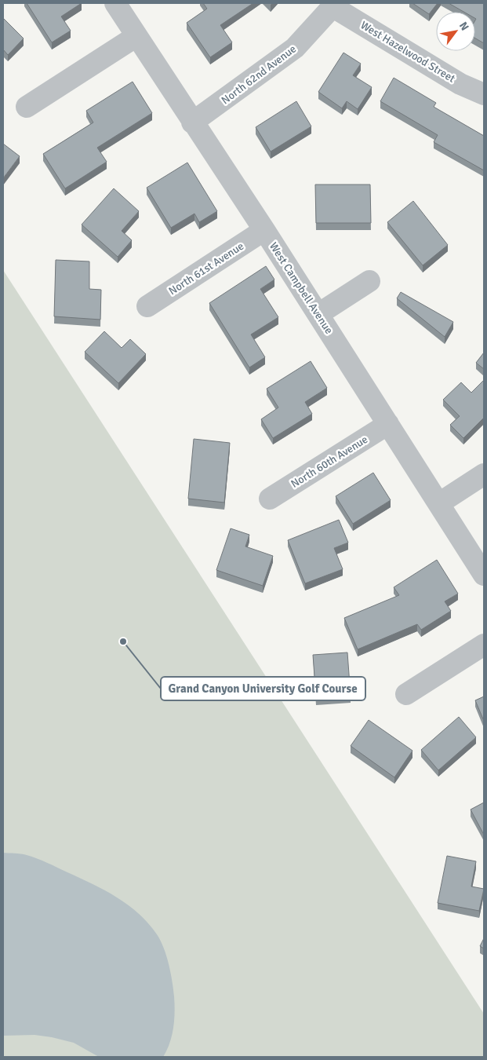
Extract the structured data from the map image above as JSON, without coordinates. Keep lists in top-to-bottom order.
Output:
{
  "streets": {
    "street": [
      "West Hazelwood Street",
      "North 62nd Avenue",
      "North 61st Avenue",
      "West Campbell Avenue",
      "North 60th Avenue"
    ]
  },
  "crossings": [
    ["West Hazelwood Street", "North 62nd Avenue"],
    ["North 62nd Avenue", "West Campbell Avenue"],
    ["North 61st Avenue", "West Campbell Avenue"],
    ["West Campbell Avenue", "North 60th Avenue"]
  ],
  "places": ["Grand Canyon University Golf Course"],
  "north": "top right"
}
